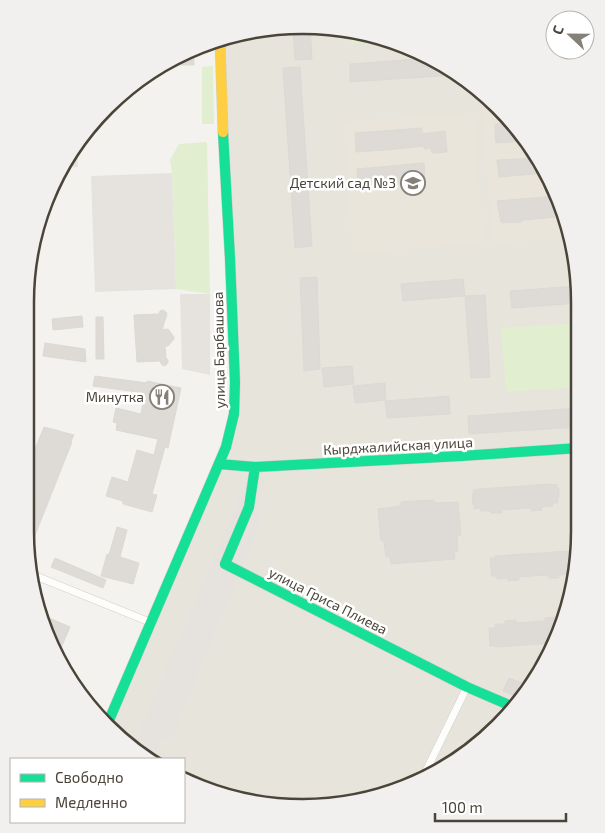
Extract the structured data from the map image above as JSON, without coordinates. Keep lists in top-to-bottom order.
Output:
{
  "streets": {
    "street": ["улица Барбашова", "Кырджалийская улица", "улица Гриса Плиева"]
  },
  "crossings": [
    ["улица Барбашова", "Кырджалийская улица"],
    ["Кырджалийская улица", "улица Гриса Плиева"]
  ],
  "places": {
    "school or university": ["Детский сад №3"],
    "restaurant": ["Минутка"]
  },
  "legend": ["Свободно", "Медленно"],
  "scale_bar": "100 m",
  "north": "left"
}
